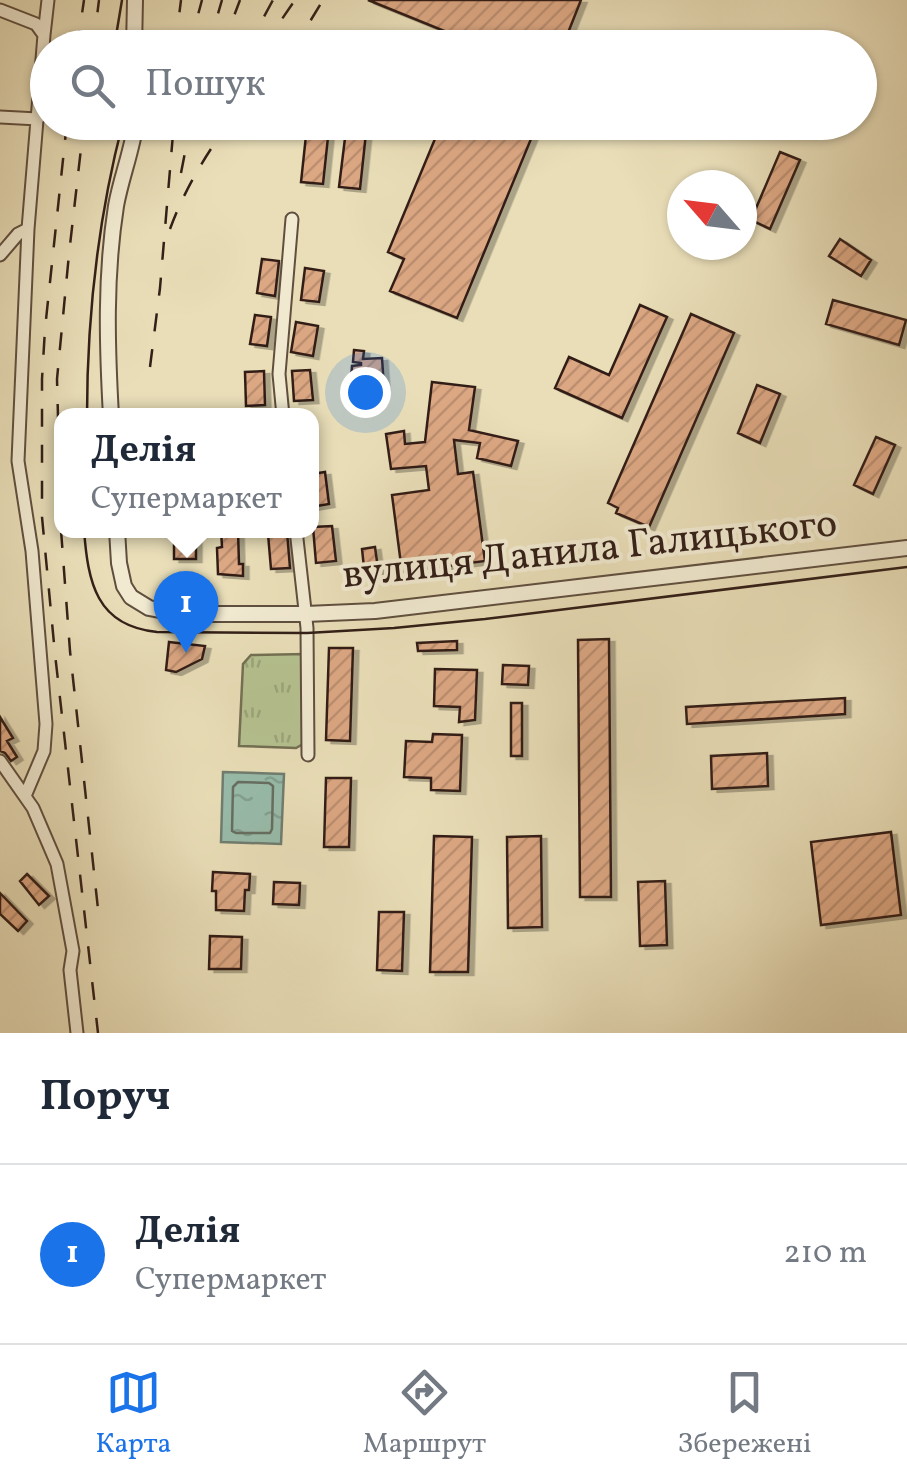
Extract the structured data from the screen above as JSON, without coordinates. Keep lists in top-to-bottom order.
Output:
{
  "streets": {
    "street": ["вулиця Данила Галицького"]
  },
  "north": "top left",
  "page": {
    "search": "Пошук",
    "popup": ["Делія", "Супермаркет"],
    "pins": "1",
    "heading": "Поруч",
    "list": [
      {
        "mark": "1",
        "name": "Делія",
        "note": "Супермаркет",
        "value": "210 m"
      }
    ],
    "nav": ["Карта", "Маршрут", "Збережені"]
  }
}
